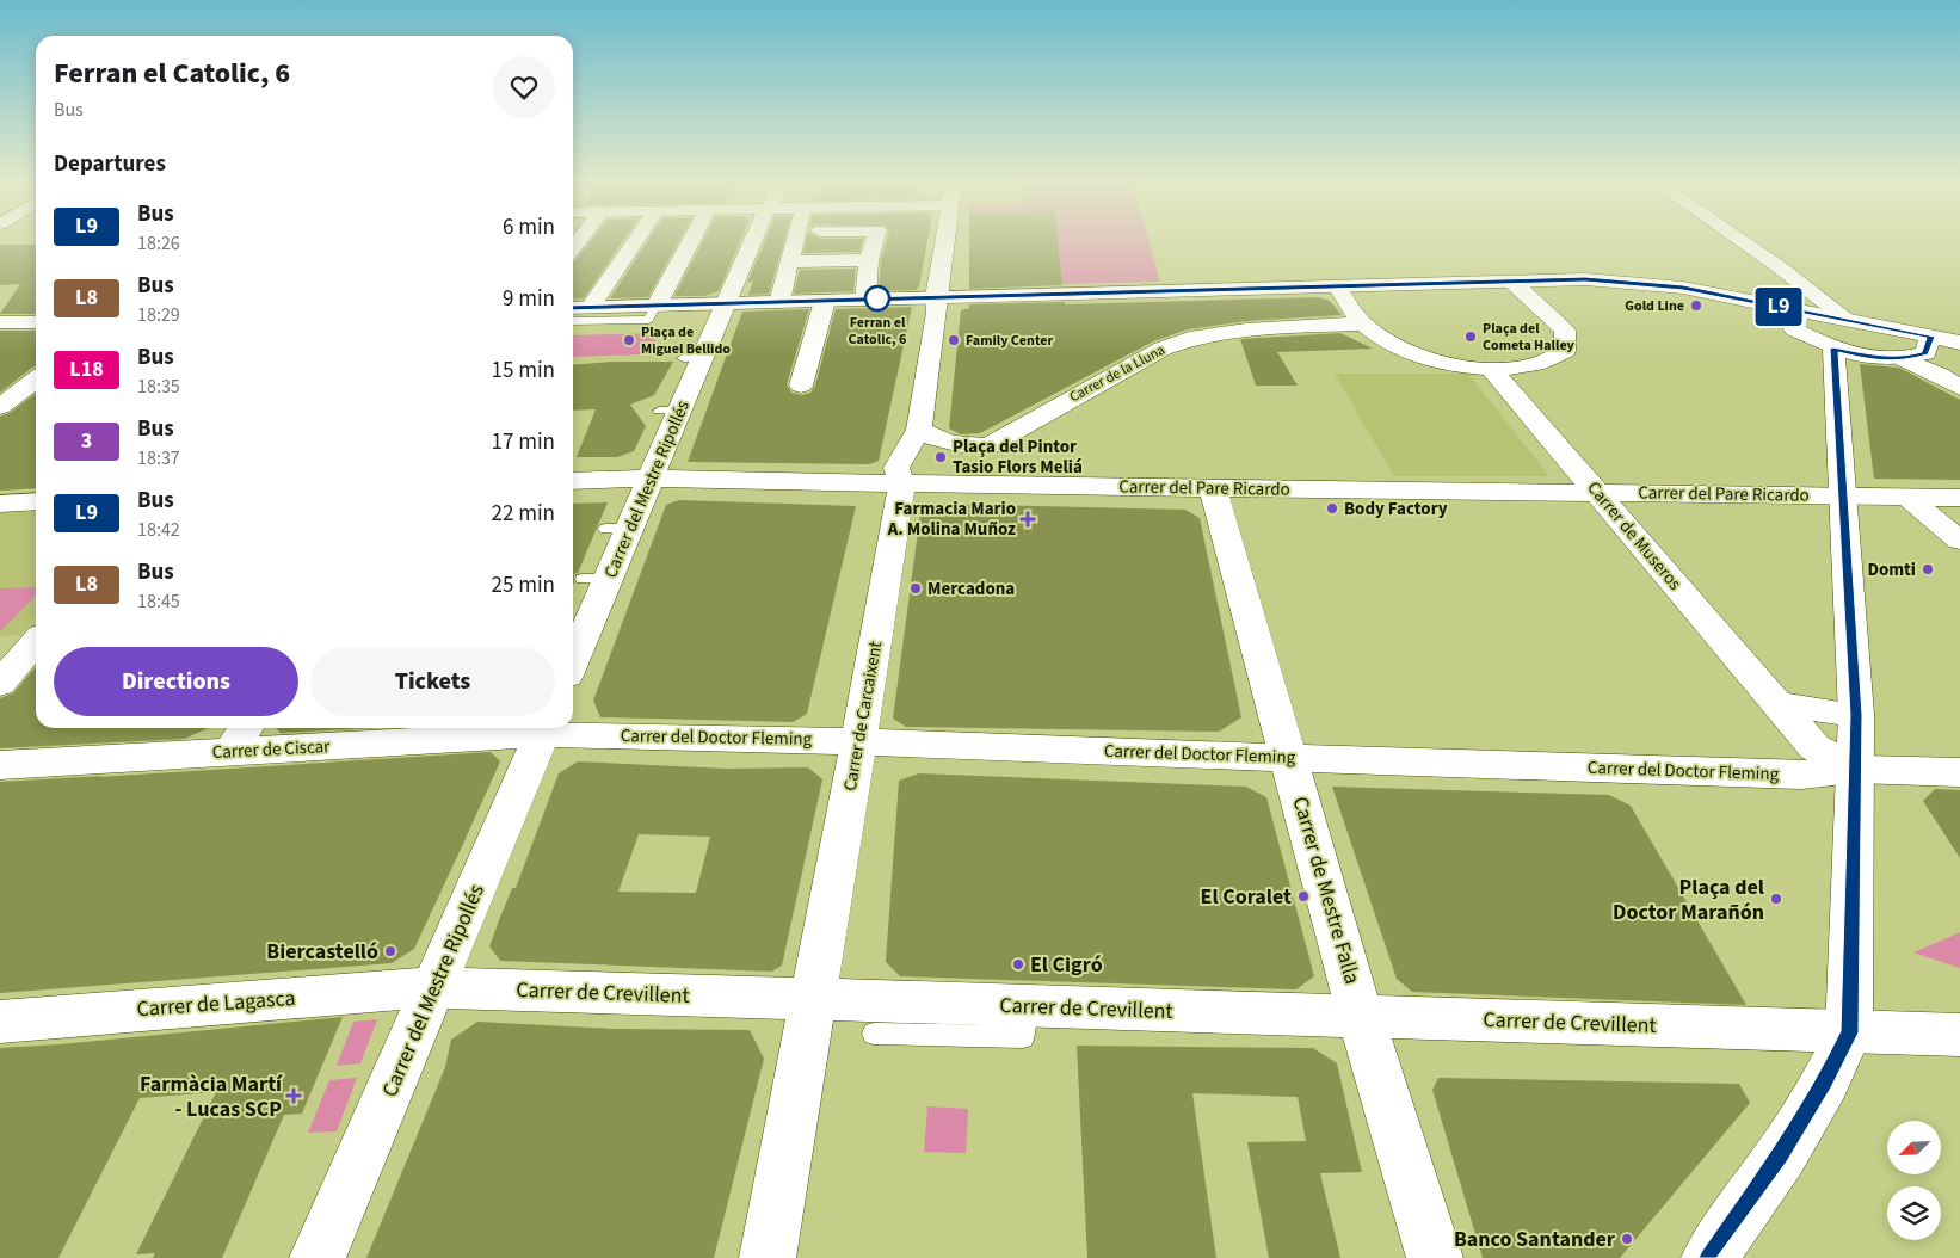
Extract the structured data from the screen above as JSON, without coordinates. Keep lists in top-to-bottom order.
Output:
{
  "streets": {
    "street": [
      "Carrer de la Lluna",
      "Carrer del Pare Ricardo",
      "Carrer del Mestre Ripollés",
      "Carrer de Museros",
      "Carrer de Carcaixent",
      "Carrer del Doctor Fleming",
      "Carrer de Ciscar",
      "Carrer de Mestre Falla",
      "Carrer de Crevillent",
      "Carrer de Lagasca"
    ]
  },
  "crossings": [
    ["Carrer de la Lluna", "Carrer de Carcaixent"],
    ["Carrer del Pare Ricardo", "Carrer del Mestre Ripollés"],
    ["Carrer del Pare Ricardo", "Carrer de Museros"],
    ["Carrer del Pare Ricardo", "Carrer de Carcaixent"],
    ["Carrer del Pare Ricardo", "Carrer de Mestre Falla"],
    ["Carrer del Mestre Ripollés", "Carrer del Doctor Fleming"],
    ["Carrer del Mestre Ripollés", "Carrer de Ciscar"],
    ["Carrer del Mestre Ripollés", "Carrer de Crevillent"],
    ["Carrer del Mestre Ripollés", "Carrer de Lagasca"],
    ["Carrer de Museros", "Carrer del Doctor Fleming"],
    ["Carrer de Carcaixent", "Carrer del Doctor Fleming"],
    ["Carrer de Carcaixent", "Carrer de Crevillent"],
    ["Carrer del Doctor Fleming", "Carrer de Ciscar"],
    ["Carrer del Doctor Fleming", "Carrer de Mestre Falla"],
    ["Carrer de Mestre Falla", "Carrer de Crevillent"],
    ["Carrer de Crevillent", "Carrer de Lagasca"]
  ],
  "places": {
    "other": [
      "Ferran el Catolic, 6",
      "Gold Line",
      "Plaça del Cometa Halley",
      "Plaça de Miguel Bellido",
      "Family Center",
      "Plaça del Pintor Tasio Flors Meliá",
      "Body Factory",
      "Domti",
      "Mercadona",
      "El Coralet",
      "Plaça del Doctor Marañón",
      "Biercastelló",
      "El Cigró",
      "Banco Santander"
    ],
    "health": ["Farmacia Mario A. Molina Muñoz", "Farmàcia Martí - Lucas SCP"]
  },
  "lines": ["bus line L9"],
  "north": "bottom left",
  "page": {
    "on_map": "L9",
    "heading": [
      ["Ferran el Catolic, 6", "Bus"],
      "Departures"
    ],
    "list": [
      {
        "mark": "L9",
        "name": "Bus",
        "note": "18:26",
        "value": "6 min"
      },
      {
        "mark": "L8",
        "name": "Bus",
        "note": "18:29",
        "value": "9 min"
      },
      {
        "mark": "L18",
        "name": "Bus",
        "note": "18:35",
        "value": "15 min"
      },
      {
        "mark": "3",
        "name": "Bus",
        "note": "18:37",
        "value": "17 min"
      },
      {
        "mark": "L9",
        "name": "Bus",
        "note": "18:42",
        "value": "22 min"
      },
      {
        "mark": "L8",
        "name": "Bus",
        "note": "18:45",
        "value": "25 min"
      }
    ],
    "buttons": ["Directions", "Tickets"]
  }
}
